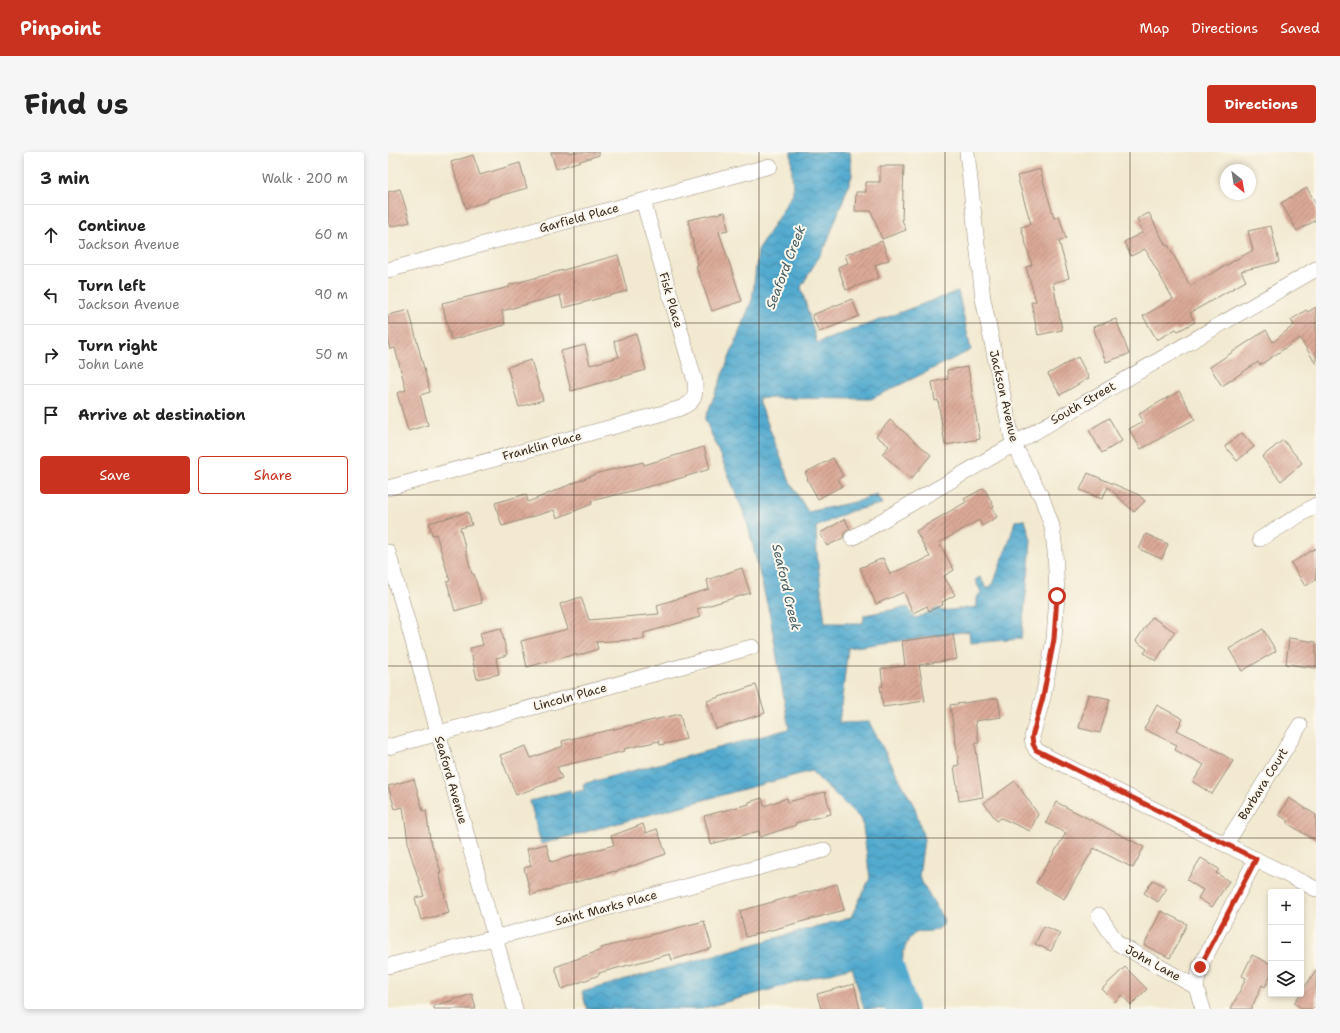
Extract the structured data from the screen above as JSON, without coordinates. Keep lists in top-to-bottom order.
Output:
{
  "streets": {
    "street": [
      "Garfield Place",
      "Fisk Place",
      "Jackson Avenue",
      "South Street",
      "Franklin Place",
      "Lincoln Place",
      "Seaford Avenue",
      "Barbara Court",
      "Saint Marks Place",
      "John Lane"
    ]
  },
  "crossings": [
    ["Garfield Place", "Fisk Place"],
    ["Fisk Place", "Franklin Place"],
    ["Jackson Avenue", "South Street"],
    ["Jackson Avenue", "Barbara Court"],
    ["Jackson Avenue", "John Lane"],
    ["Lincoln Place", "Seaford Avenue"],
    ["Seaford Avenue", "Saint Marks Place"]
  ],
  "water": ["Seaford Creek"],
  "north": "bottom right",
  "page": {
    "header": "Pinpoint",
    "nav": ["Map", "Directions", "Saved"],
    "title": "Find us",
    "buttons": [
      "Directions",
      ["Save", "Share"]
    ],
    "heading": ["3 min", "Walk · 200 m"],
    "list": [
      ["Continue", "Jackson Avenue", "60 m"],
      ["Turn left", "Jackson Avenue", "90 m"],
      ["Turn right", "John Lane", "50 m"],
      "Arrive at destination"
    ],
    "map_buttons": ["+", "−"]
  }
}
